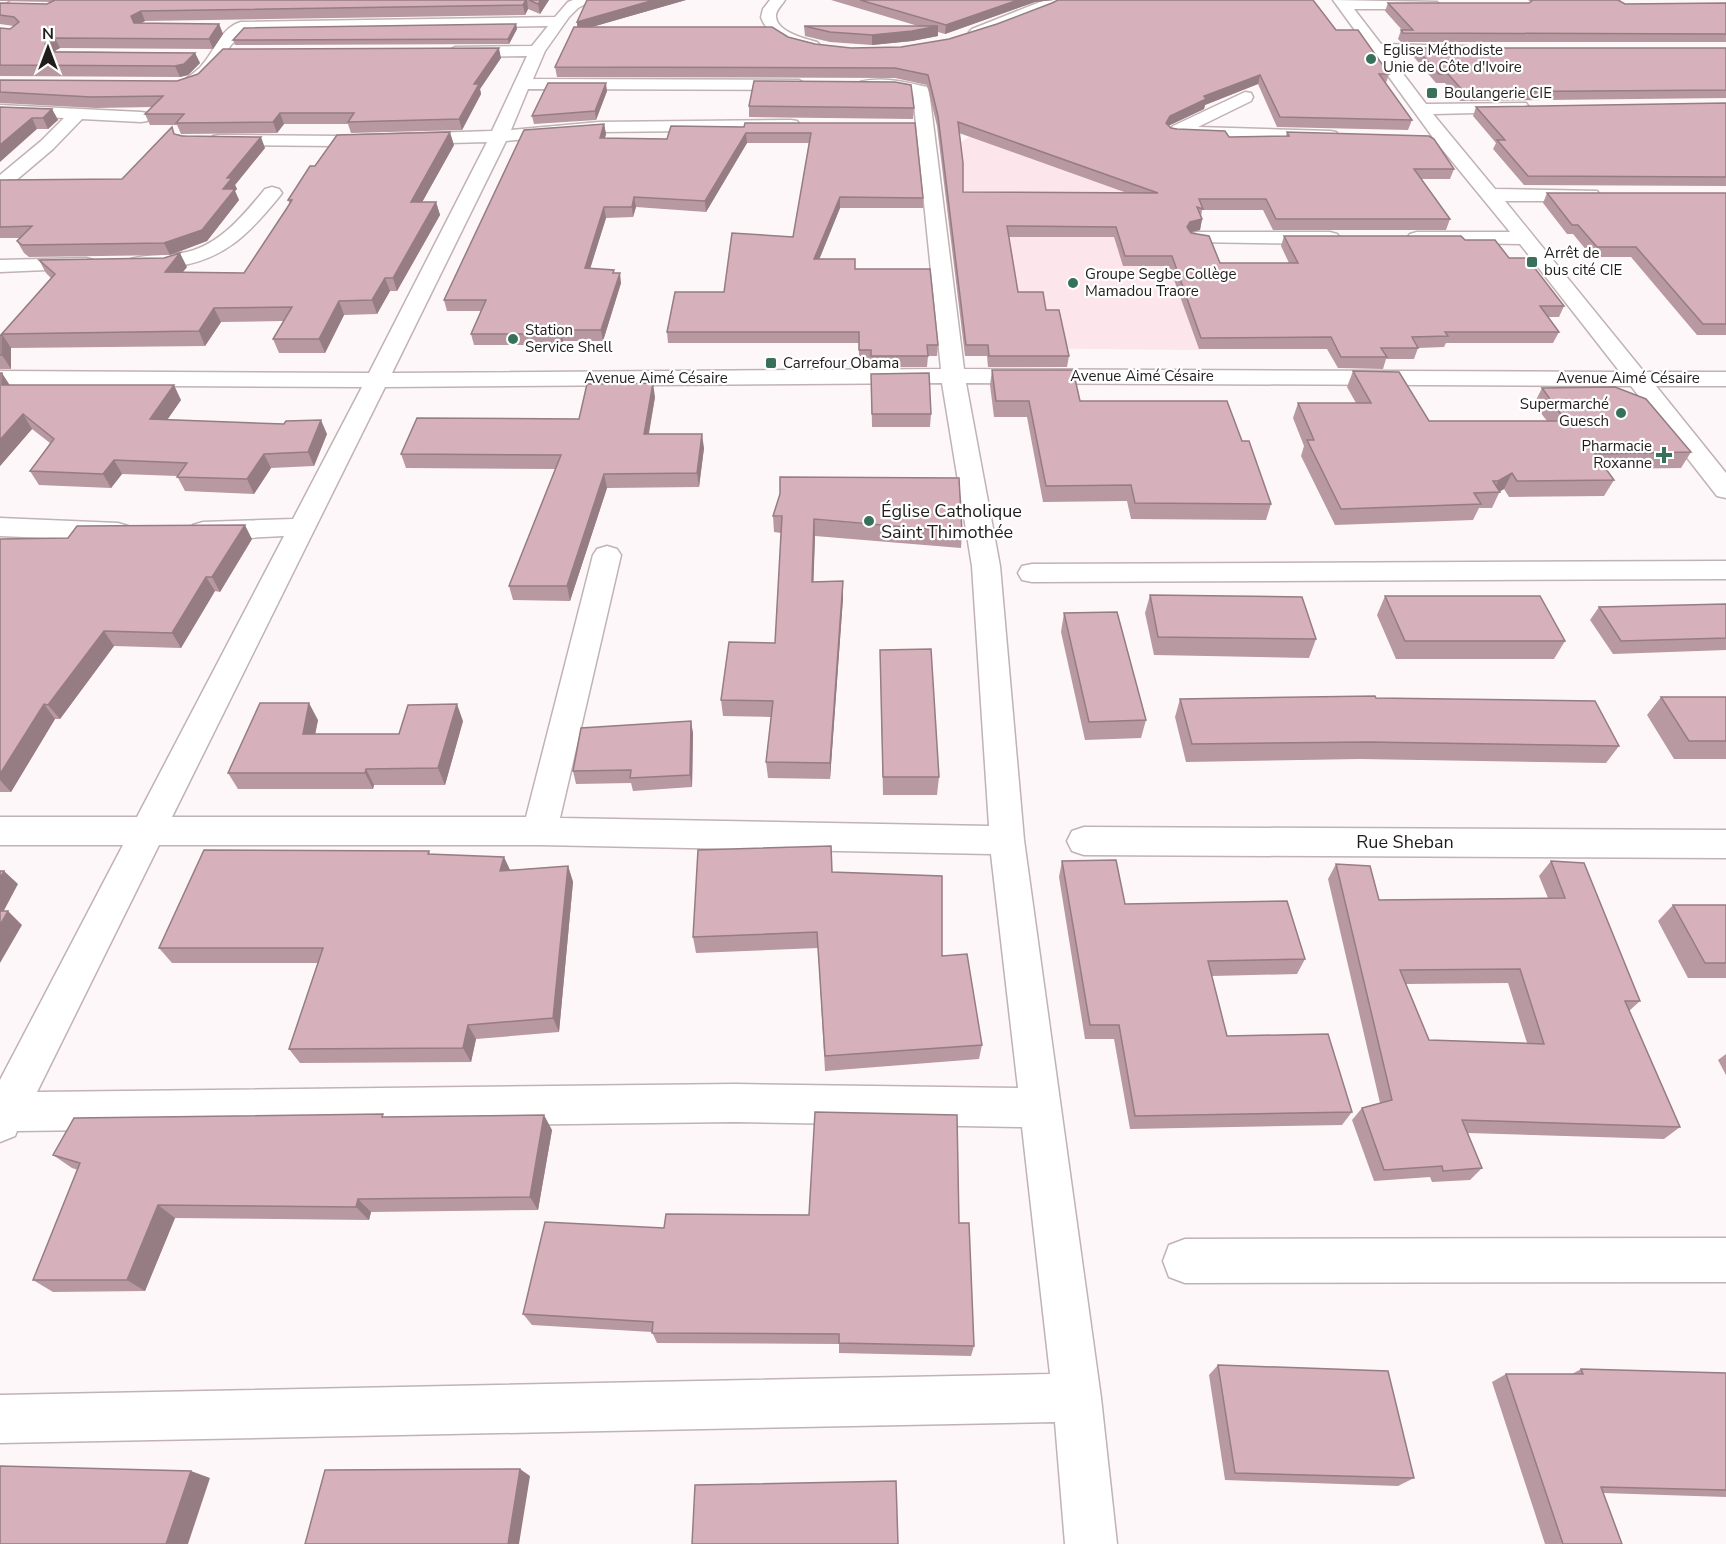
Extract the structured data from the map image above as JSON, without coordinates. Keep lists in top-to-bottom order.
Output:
{
  "streets": {
    "street": ["Avenue Aimé Césaire", "Rue Sheban"]
  },
  "places": {
    "other": [
      "Eglise Méthodiste Unie de Côte d'Ivoire",
      "Groupe Segbe Collège Mamadou Traore",
      "Station Service Shell",
      "Supermarché Guesch",
      "Église Catholique Saint Thimothée"
    ],
    "transit": ["Boulangerie CIE", "Arrêt de bus cité CIE", "Carrefour Obama"],
    "health": ["Pharmacie Roxanne"]
  },
  "north": "top"
}
